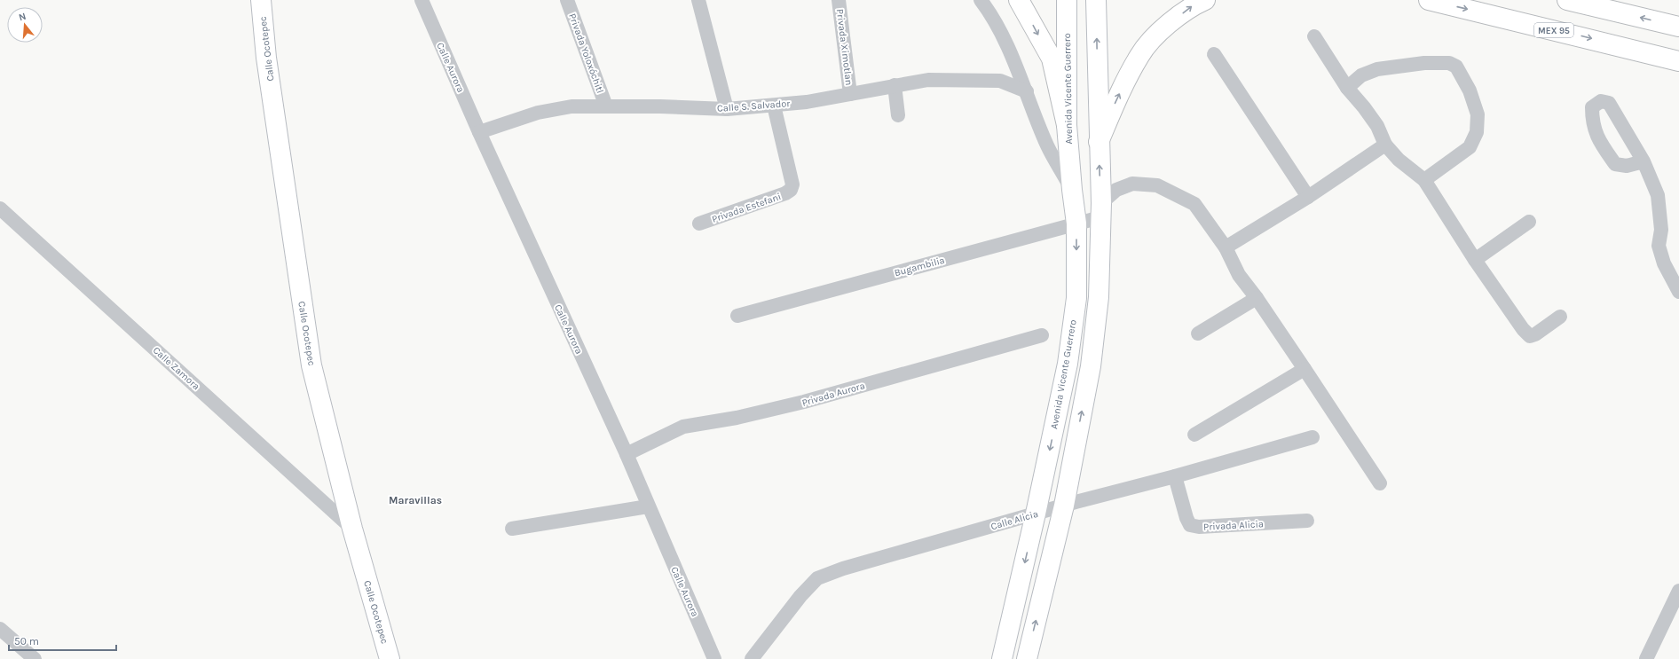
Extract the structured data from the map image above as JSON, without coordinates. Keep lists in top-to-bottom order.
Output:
{
  "streets": {
    "main road": ["MEX 95", "Calle Ocotepec", "Avenida Vicente Guerrero"],
    "street": [
      "Privada Ximotlan",
      "Privada Yoloxóchitl",
      "Calle Aurora",
      "Calle S. Salvador",
      "Privada Estefani",
      "Bugambilia",
      "Calle Zamora",
      "Privada Aurora",
      "Calle Alicia",
      "Privada Alicia"
    ]
  },
  "crossings": [
    ["Privada Ximotlan", "Calle S. Salvador"],
    ["Calle Ocotepec", "Calle Zamora"],
    ["Privada Yoloxóchitl", "Calle S. Salvador"],
    ["Calle Aurora", "Calle S. Salvador"],
    ["Calle Aurora", "Privada Aurora"],
    ["Avenida Vicente Guerrero", "Bugambilia"],
    ["Avenida Vicente Guerrero", "Calle Alicia"],
    ["Calle S. Salvador", "Privada Estefani"],
    ["Calle Alicia", "Privada Alicia"]
  ],
  "districts": ["Maravillas"],
  "scale_bar": "50 m",
  "north": "top"
}
